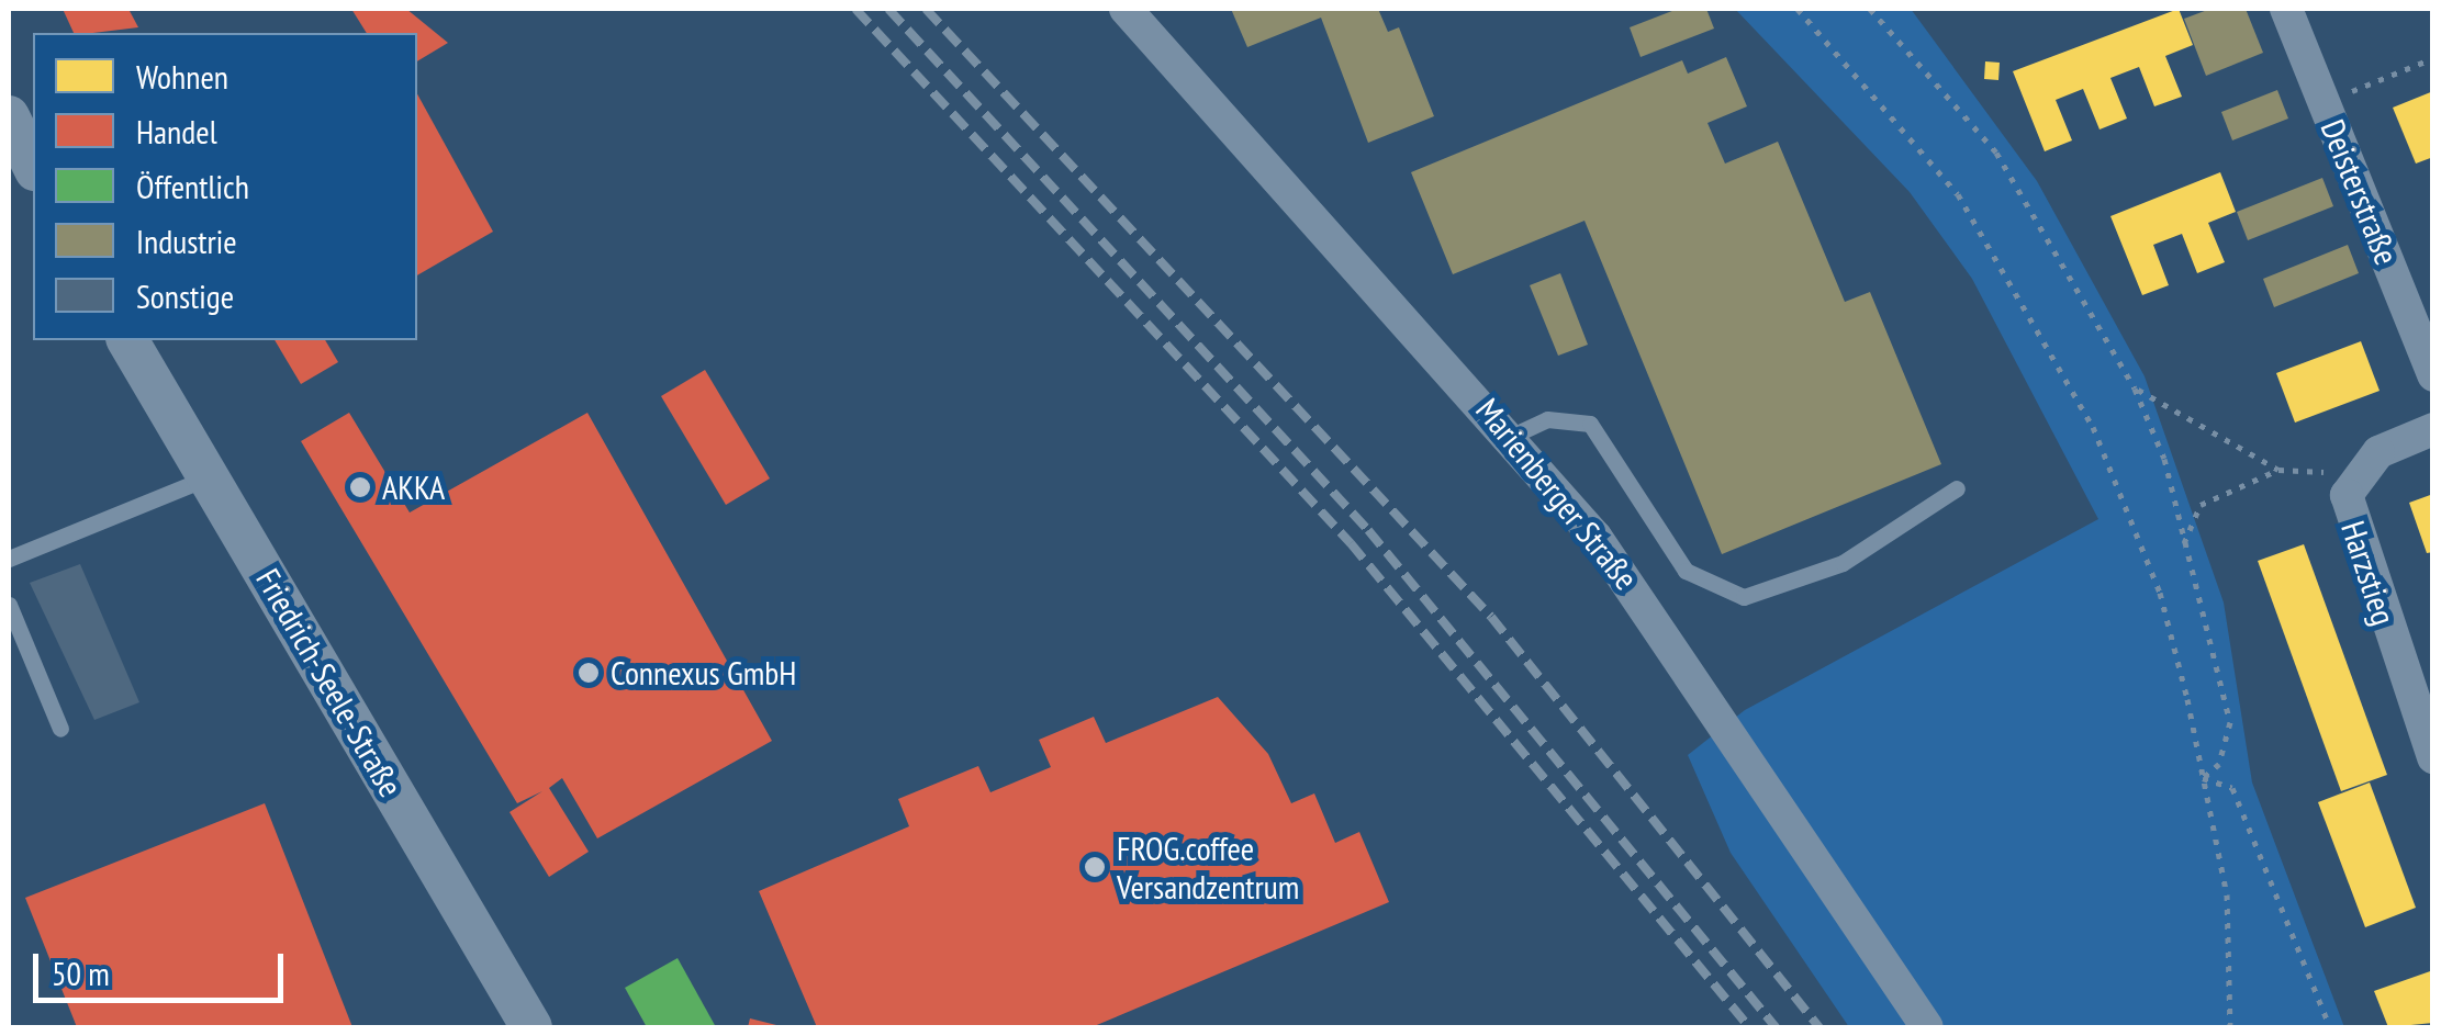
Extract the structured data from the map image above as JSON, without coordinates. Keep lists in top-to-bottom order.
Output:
{
  "streets": {
    "street": [
      "Deisterstraße",
      "Marienberger Straße",
      "Harzstieg",
      "Friedrich-Seele-Straße"
    ]
  },
  "places": ["AKKA", "Connexus GmbH", "FROG.coffee Versandzentrum"],
  "legend": [
    "Wohnen",
    "Handel",
    "Öffentlich",
    "Industrie",
    "Sonstige"
  ],
  "scale_bar": "50 m"
}
